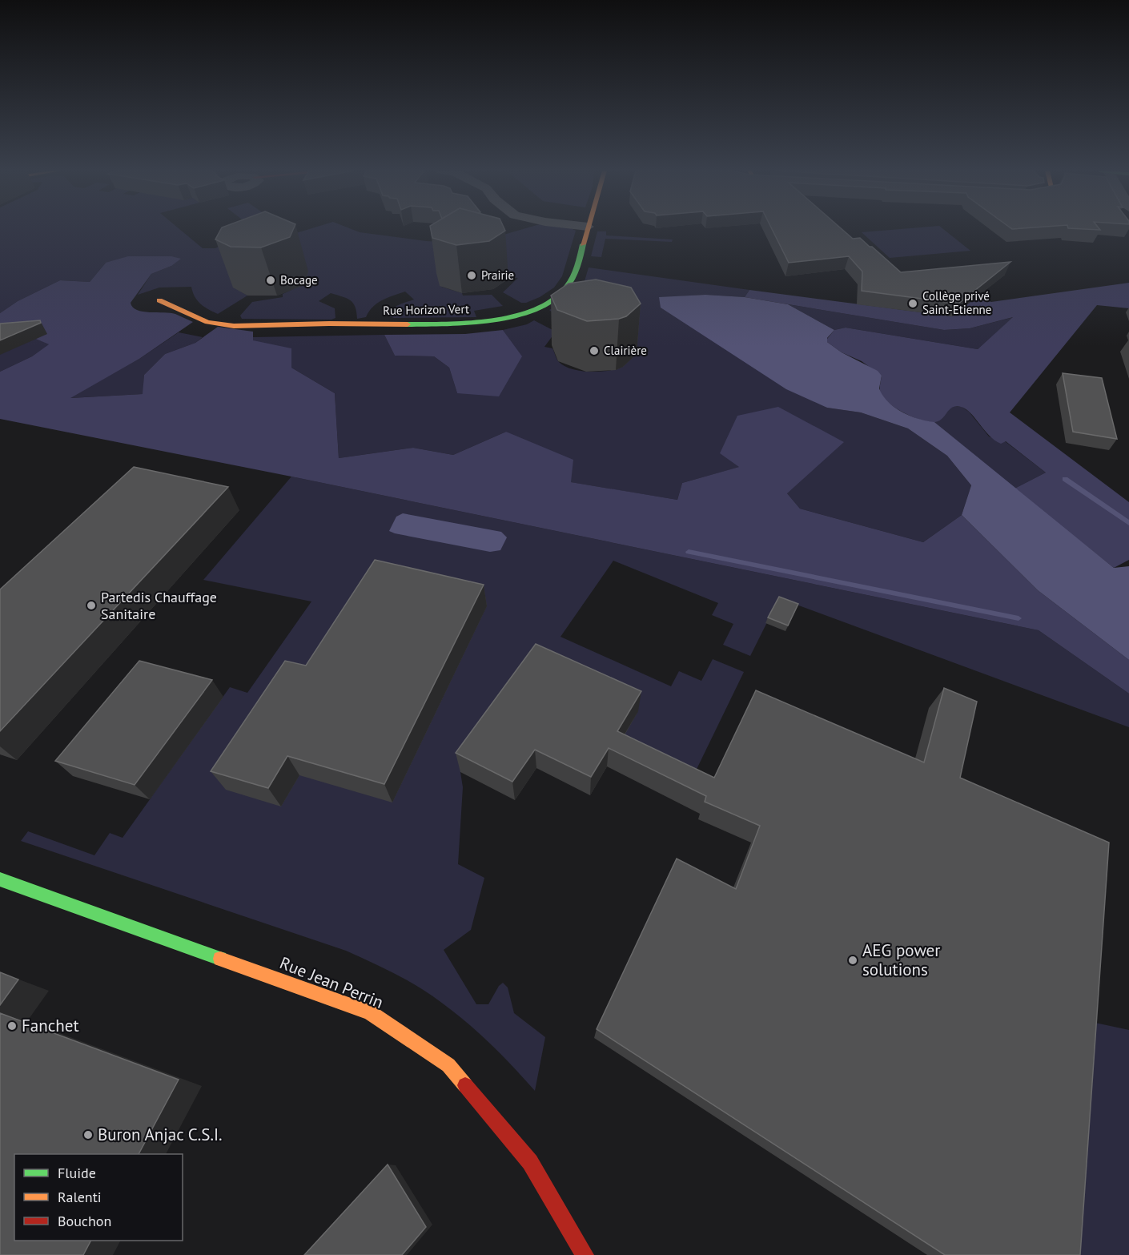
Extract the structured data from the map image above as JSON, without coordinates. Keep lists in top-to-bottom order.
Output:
{
  "streets": {
    "street": ["Rue Horizon Vert", "Rue Jean Perrin"]
  },
  "places": [
    "Prairie",
    "Bocage",
    "Collège privé Saint-Etienne",
    "Clairière",
    "Partedis Chauffage Sanitaire",
    "AEG power solutions",
    "Fanchet",
    "Buron Anjac C.S.I."
  ],
  "legend": ["Fluide", "Ralenti", "Bouchon"]
}
